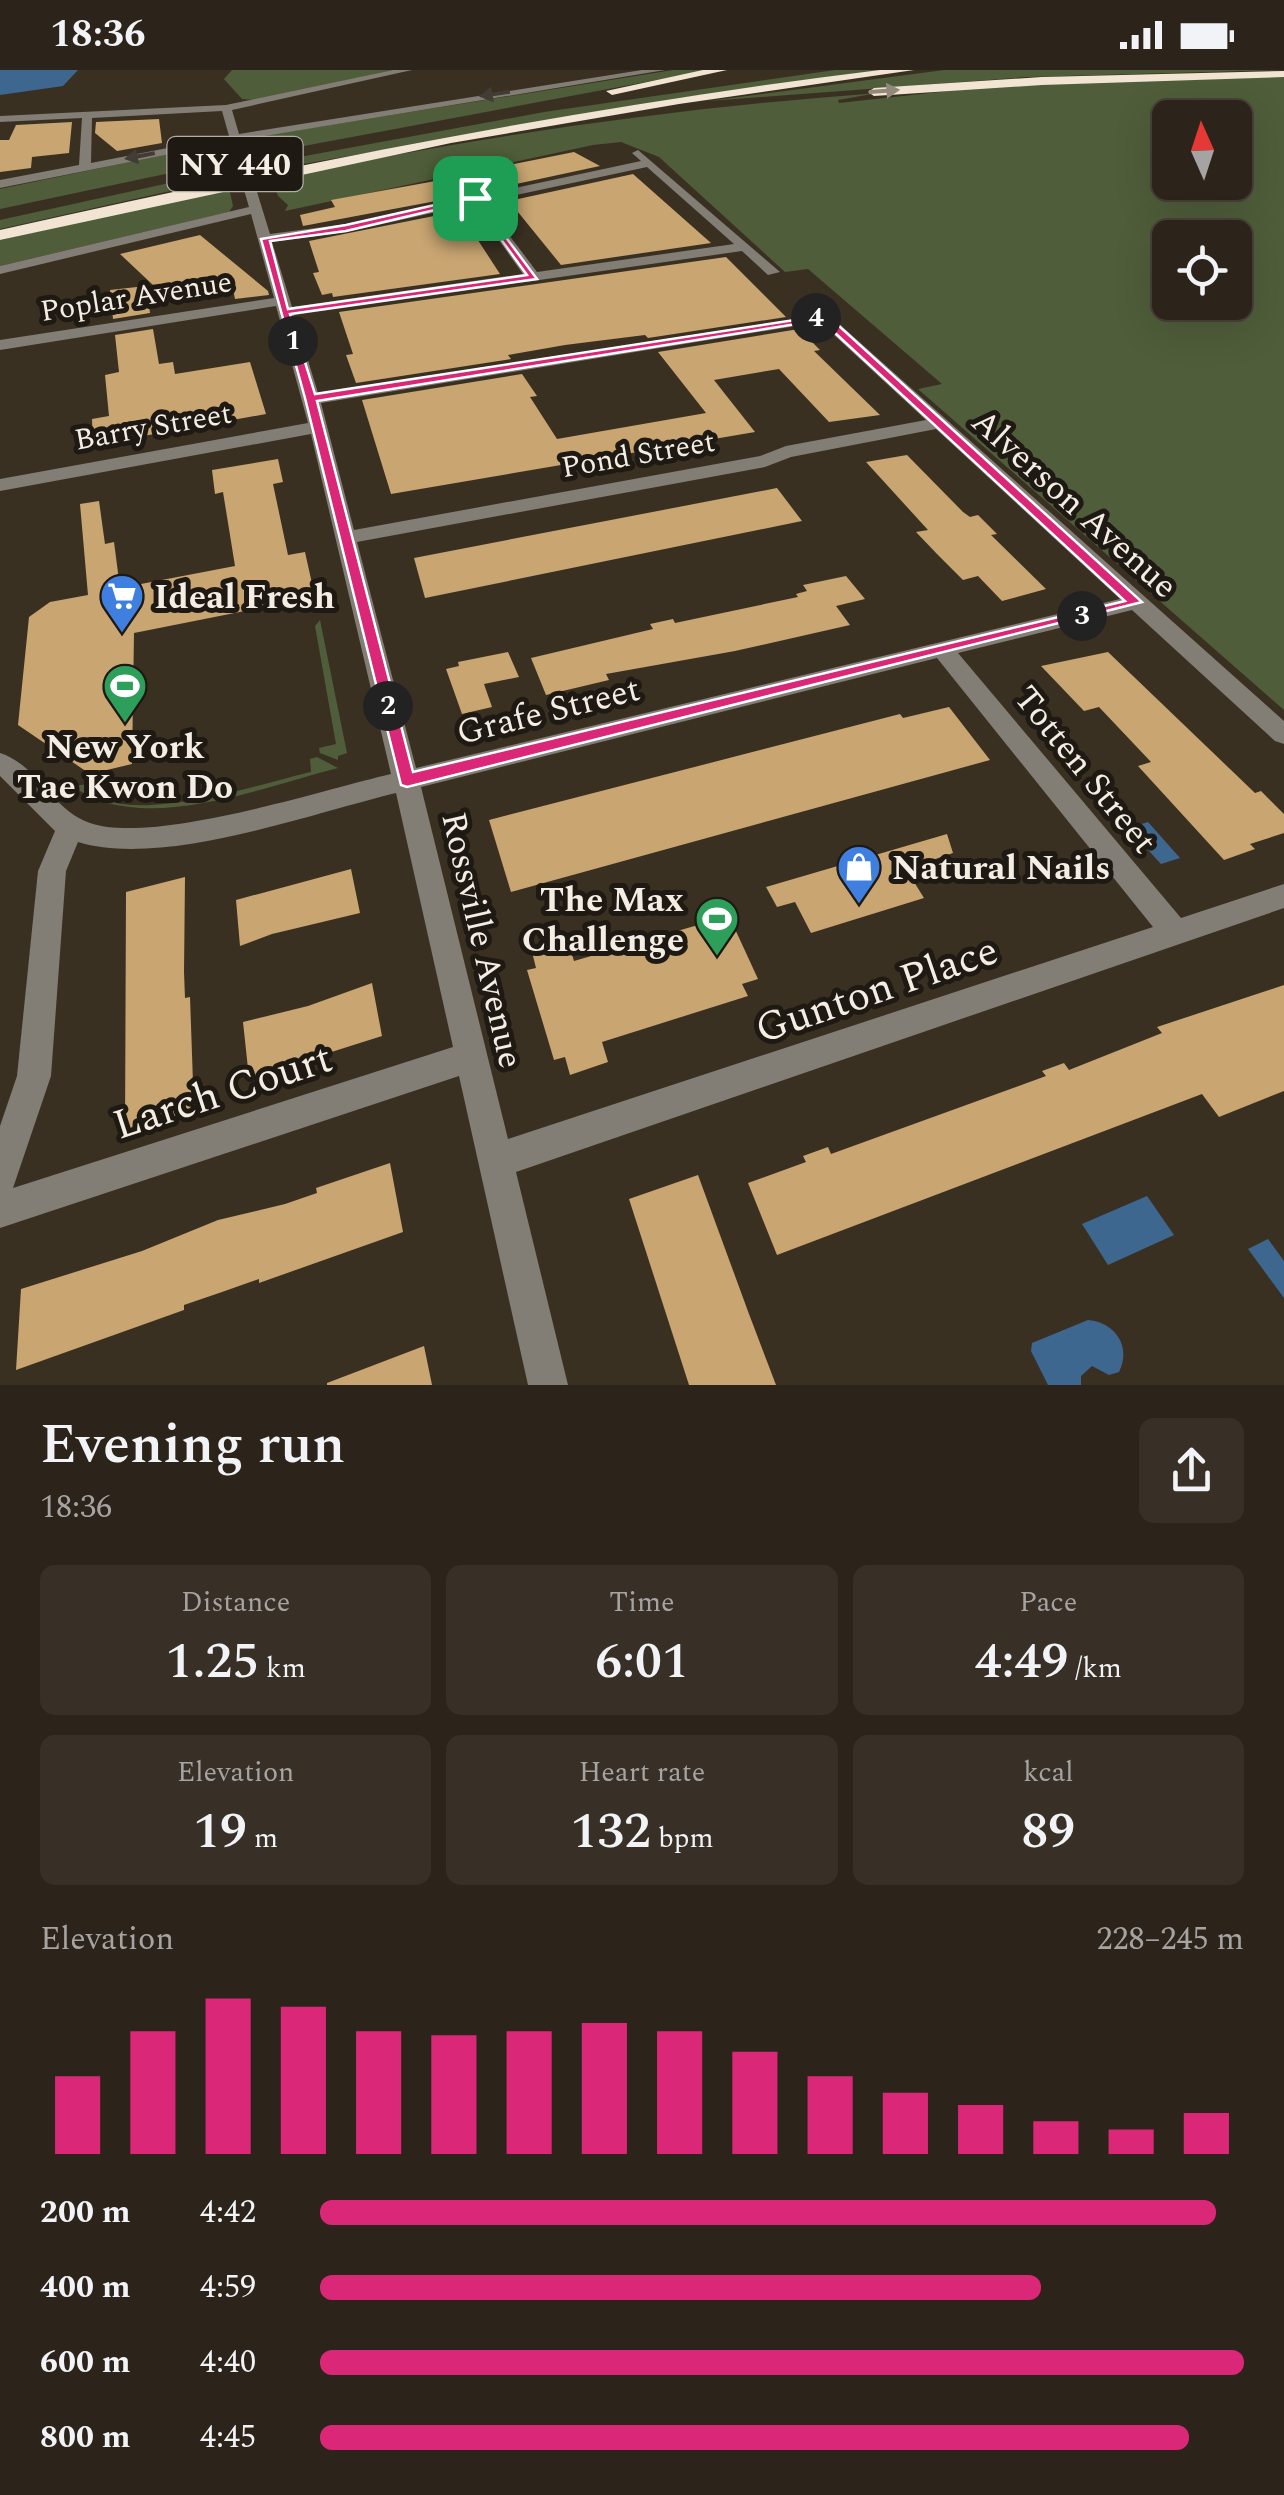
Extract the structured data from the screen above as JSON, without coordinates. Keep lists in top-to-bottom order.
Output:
{
  "streets": {
    "highway": ["NY 440"],
    "street": [
      "Poplar Avenue",
      "Barry Street",
      "Pond Street",
      "Alverson Avenue",
      "Grafe Street",
      "Totten Street",
      "Rossville Avenue",
      "Gunton Place",
      "Larch Court"
    ]
  },
  "crossings": [
    ["Poplar Avenue", "Rossville Avenue"],
    ["Barry Street", "Alverson Avenue"],
    ["Barry Street", "Rossville Avenue"],
    ["Pond Street", "Alverson Avenue"],
    ["Pond Street", "Rossville Avenue"],
    ["Alverson Avenue", "Grafe Street"],
    ["Grafe Street", "Totten Street"],
    ["Grafe Street", "Rossville Avenue"],
    ["Totten Street", "Gunton Place"],
    ["Rossville Avenue", "Gunton Place"],
    ["Rossville Avenue", "Larch Court"]
  ],
  "places": {
    "supermarket": ["Ideal Fresh"],
    "sports": ["New York Tae Kwon Do", "The Max Challenge"],
    "shop": ["Natural Nails"]
  },
  "north": "top",
  "page": {
    "status": "18:36",
    "pins": [
      "4",
      "1",
      "3",
      "2"
    ],
    "heading": ["Evening run", "18:36"],
    "stats": [
      ["Distance", "1.25 km"],
      ["Time", "6:01"],
      ["Pace", "4:49 /km"],
      ["Elevation", "19 m"],
      ["Heart rate", "132 bpm"],
      ["kcal", "89"]
    ],
    "chart": ["Elevation", "228–245 m"],
    "list": [
      {
        "name": "200 m",
        "note": "4:42"
      },
      {
        "name": "400 m",
        "note": "4:59"
      },
      {
        "name": "600 m",
        "note": "4:40"
      },
      {
        "name": "800 m",
        "note": "4:45"
      }
    ]
  }
}
